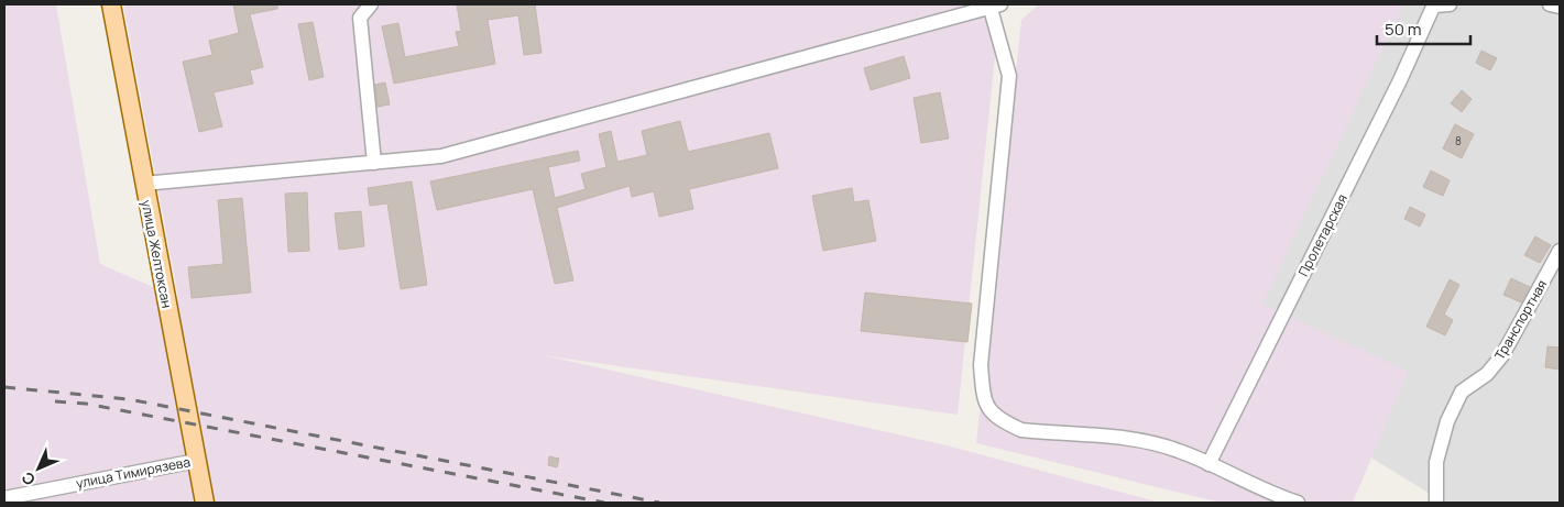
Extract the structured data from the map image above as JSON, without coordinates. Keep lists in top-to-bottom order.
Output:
{
  "streets": {
    "main road": ["улица Желтоксан"],
    "street": ["Пролетарская", "Транспортная", "улица Тимирязева"]
  },
  "crossings": [
    ["улица Желтоксан", "улица Тимирязева"]
  ],
  "house_numbers": ["8"],
  "scale_bar": "50 m",
  "north": "bottom left"
}
